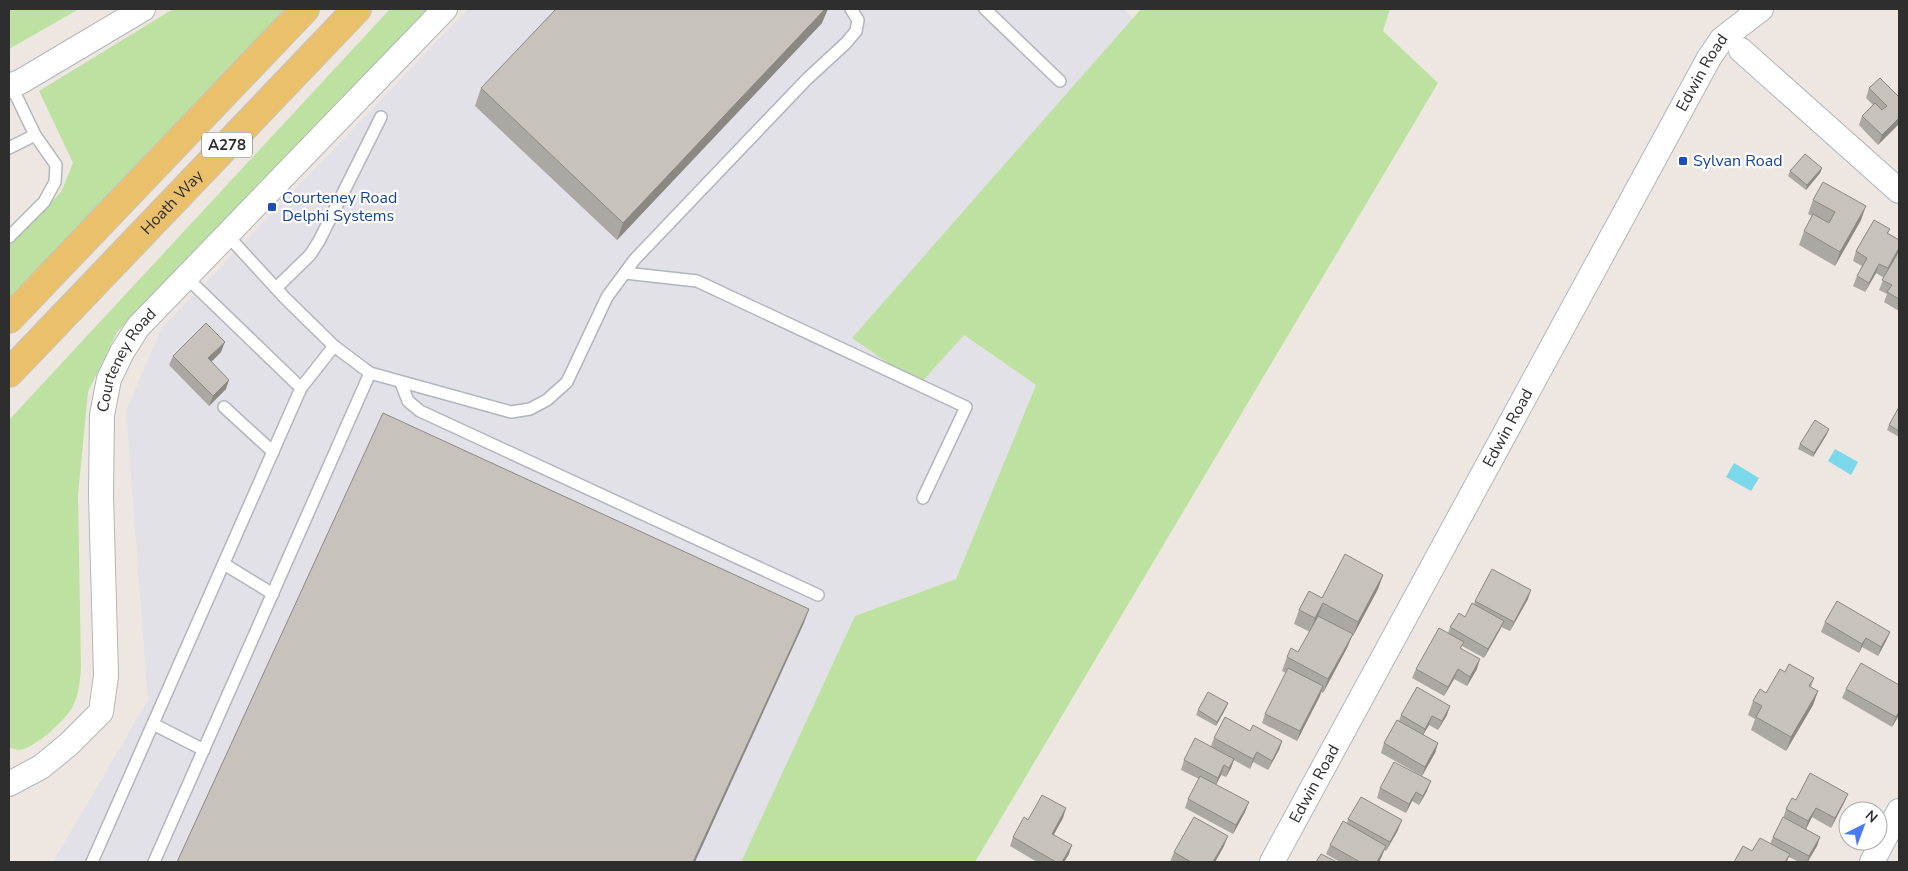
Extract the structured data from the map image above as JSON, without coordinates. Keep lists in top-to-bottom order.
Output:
{
  "streets": {
    "main road": ["A278", "Hoath Way"],
    "street": ["Edwin Road", "Courteney Road"]
  },
  "places": {
    "transit": ["Sylvan Road", "Courteney Road Delphi Systems"]
  },
  "north": "top right"
}
